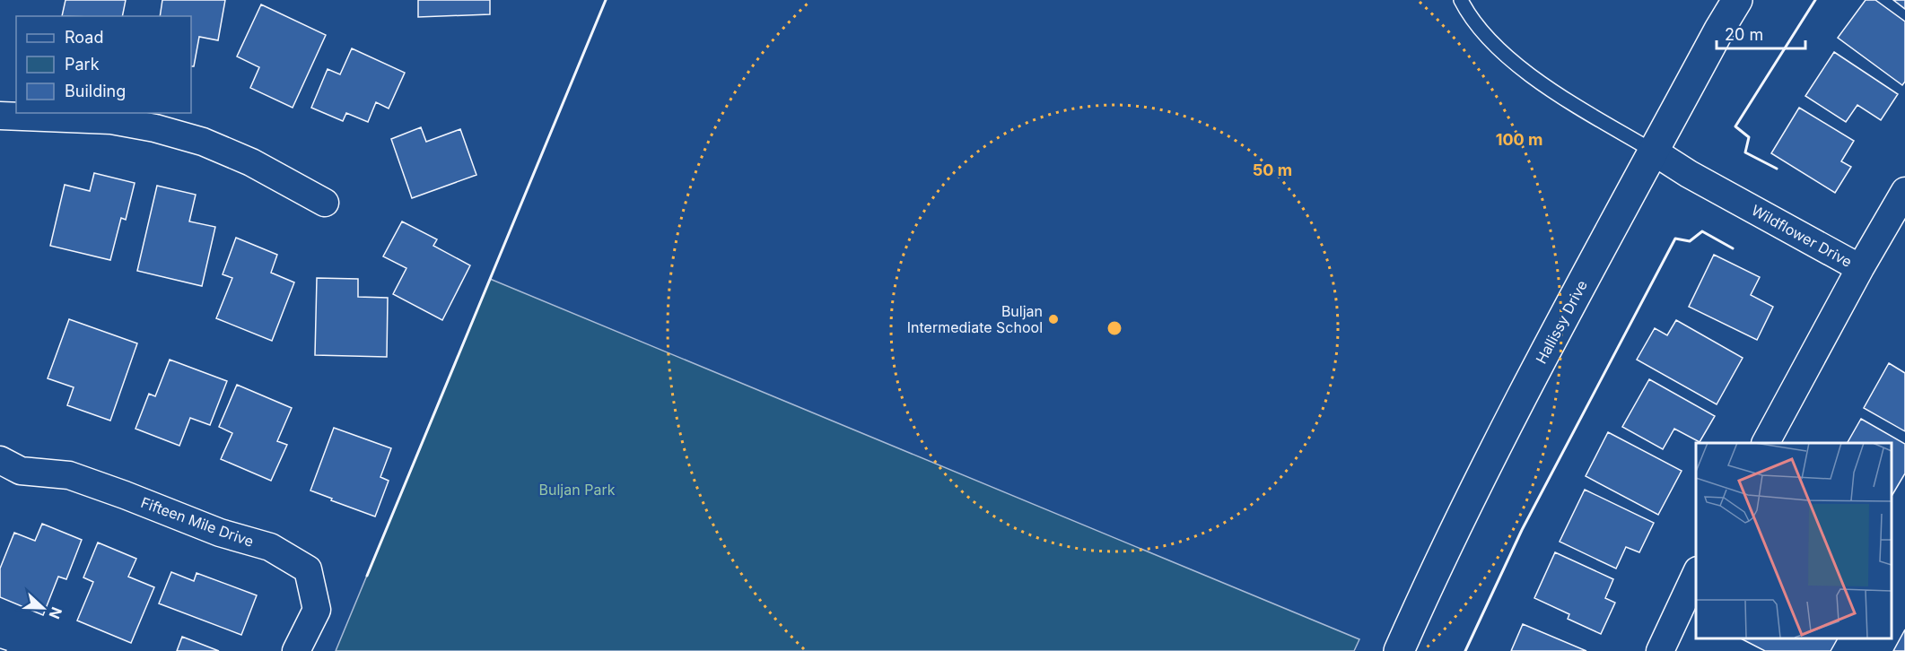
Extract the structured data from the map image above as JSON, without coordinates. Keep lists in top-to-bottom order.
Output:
{
  "streets": {
    "street": ["Wildflower Drive", "Hallissy Drive", "Fifteen Mile Drive"]
  },
  "crossings": [
    ["Wildflower Drive", "Hallissy Drive"]
  ],
  "parks": ["Buljan Park"],
  "places": ["Buljan Intermediate School"],
  "legend": ["Road", "Park", "Building"],
  "scale_bar": "20 m",
  "north": "right",
  "rings": ["100 m", "50 m"]
}
